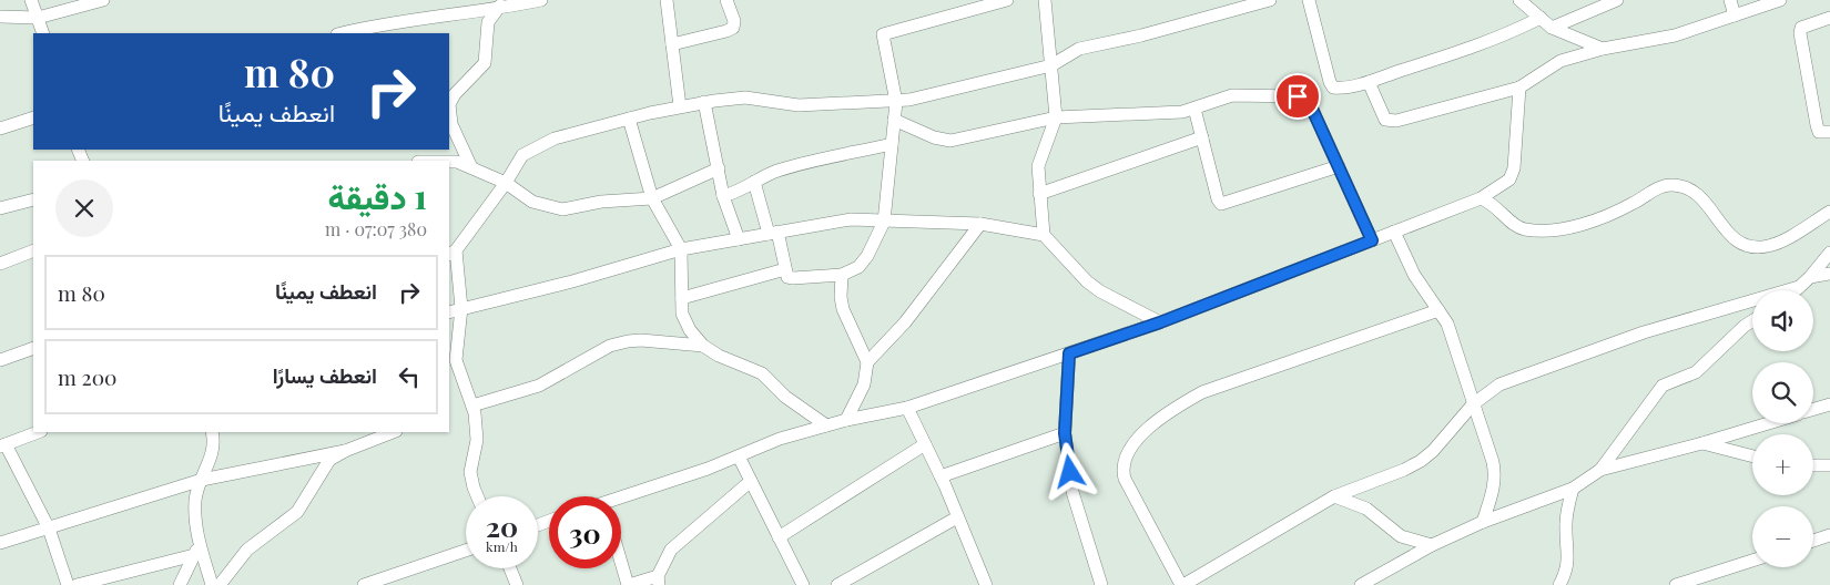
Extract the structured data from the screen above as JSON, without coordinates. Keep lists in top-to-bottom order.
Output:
{
  "page": {
    "turn": ["80 m", "انعطف يمينًا"],
    "heading": ["1 دقيقة", "380 m · 07:07"],
    "list": [
      {
        "name": "انعطف يمينًا",
        "value": "80 m"
      },
      {
        "name": "انعطف يسارًا",
        "value": "200 m"
      }
    ],
    "map_buttons": ["+", "−"],
    "speed": "20 km/h",
    "limit": "30"
  }
}
